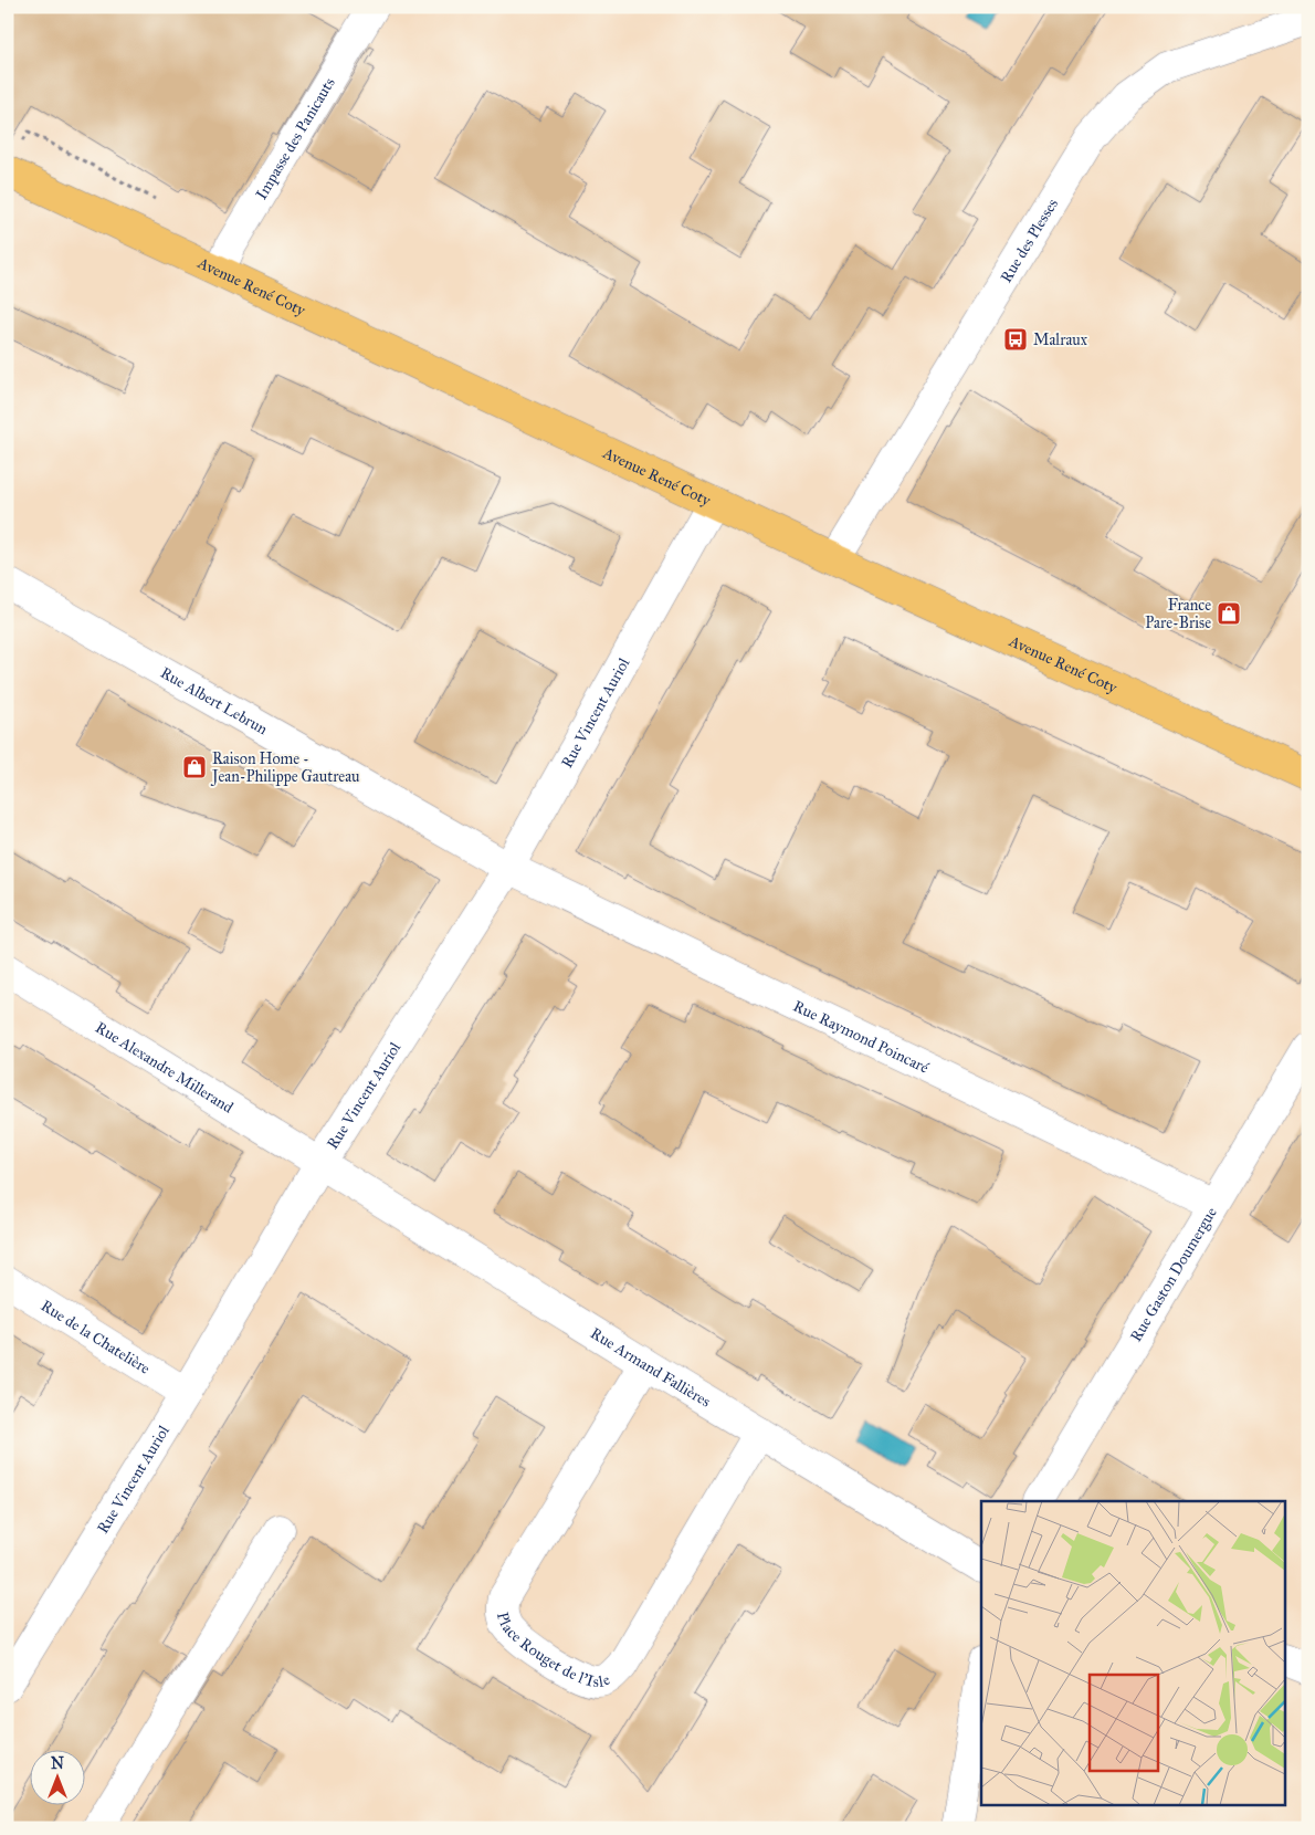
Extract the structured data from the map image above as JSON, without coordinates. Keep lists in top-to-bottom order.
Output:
{
  "streets": {
    "main road": ["Avenue René Coty"],
    "street": [
      "Impasse des Panicauts",
      "Rue des Plesses",
      "Rue Albert Lebrun",
      "Rue Vincent Auriol",
      "Rue Raymond Poincaré",
      "Rue Alexandre Millerand",
      "Rue Gaston Doumergue",
      "Rue de la Chatelière",
      "Rue Armand Fallières",
      "Place Rouget de l'Isle"
    ]
  },
  "crossings": [
    ["Impasse des Panicauts", "Avenue René Coty"],
    ["Rue des Plesses", "Avenue René Coty"],
    ["Avenue René Coty", "Rue Vincent Auriol"],
    ["Rue Albert Lebrun", "Rue Vincent Auriol"],
    ["Rue Albert Lebrun", "Rue Raymond Poincaré"],
    ["Rue Vincent Auriol", "Rue Raymond Poincaré"],
    ["Rue Vincent Auriol", "Rue Alexandre Millerand"],
    ["Rue Vincent Auriol", "Rue de la Chatelière"],
    ["Rue Vincent Auriol", "Rue Armand Fallières"],
    ["Rue Raymond Poincaré", "Rue Gaston Doumergue"],
    ["Rue Alexandre Millerand", "Rue Armand Fallières"],
    ["Rue Armand Fallières", "Place Rouget de l'Isle"]
  ],
  "places": {
    "bus stop": ["Malraux"],
    "shop": ["France Pare-Brise", "Raison Home - Jean-Philippe Gautreau"]
  },
  "north": "top"
}
